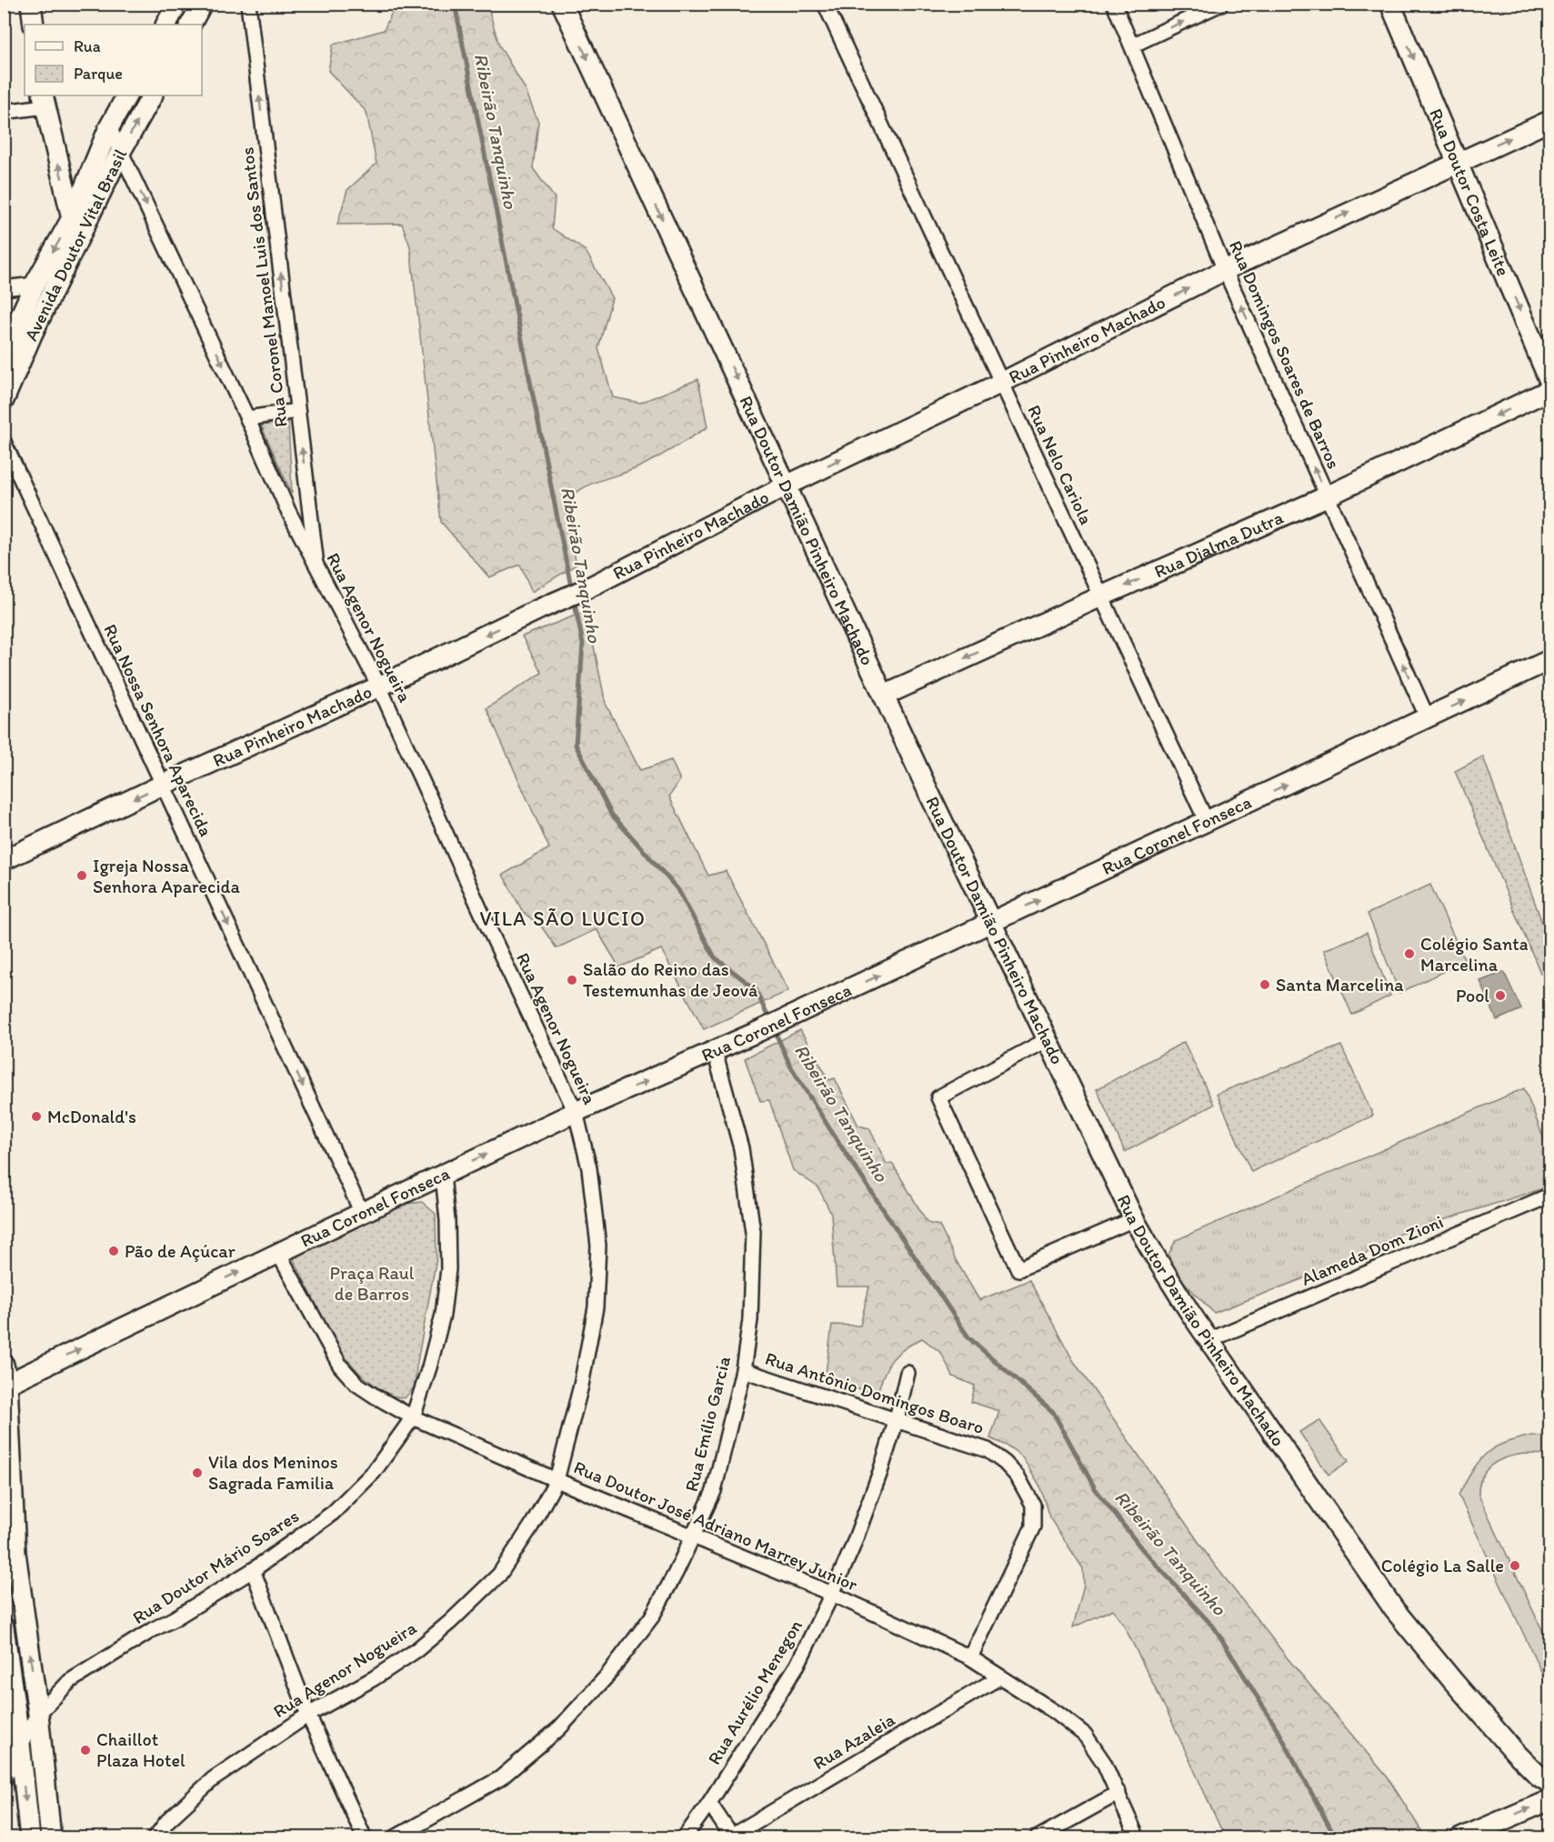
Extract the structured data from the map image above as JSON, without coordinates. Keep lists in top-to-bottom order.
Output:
{
  "streets": {
    "street": [
      "Rua Doutor Costa Leite",
      "Avenida Doutor Vital Brasil",
      "Rua Coronel Manoel Luis dos Santos",
      "Rua Pinheiro Machado",
      "Rua Domingos Soares de Barros",
      "Rua Nelo Cariola",
      "Rua Doutor Damião Pinheiro Machado",
      "Rua Djalma Dutra",
      "Rua Agenor Nogueira",
      "Rua Nossa Senhora Aparecida",
      "Rua Coronel Fonseca",
      "Alameda Dom Zioni",
      "Rua Antônio Domingos Boaro",
      "Rua Emílio Garcia",
      "Rua Doutor José Adriano Marrey Junior",
      "Rua Doutor Mário Soares",
      "Rua Aurélio Menegon",
      "Rua Azaleia"
    ]
  },
  "crossings": [
    ["Rua Doutor Costa Leite", "Rua Pinheiro Machado"],
    ["Avenida Doutor Vital Brasil", "Rua Agenor Nogueira"],
    ["Rua Coronel Manoel Luis dos Santos", "Rua Agenor Nogueira"],
    ["Rua Pinheiro Machado", "Rua Domingos Soares de Barros"],
    ["Rua Pinheiro Machado", "Rua Nelo Cariola"],
    ["Rua Pinheiro Machado", "Rua Doutor Damião Pinheiro Machado"],
    ["Rua Pinheiro Machado", "Rua Agenor Nogueira"],
    ["Rua Pinheiro Machado", "Rua Nossa Senhora Aparecida"],
    ["Rua Domingos Soares de Barros", "Rua Djalma Dutra"],
    ["Rua Domingos Soares de Barros", "Rua Coronel Fonseca"],
    ["Rua Nelo Cariola", "Rua Djalma Dutra"],
    ["Rua Nelo Cariola", "Rua Coronel Fonseca"],
    ["Rua Doutor Damião Pinheiro Machado", "Rua Djalma Dutra"],
    ["Rua Doutor Damião Pinheiro Machado", "Rua Coronel Fonseca"],
    ["Rua Doutor Damião Pinheiro Machado", "Alameda Dom Zioni"],
    ["Rua Agenor Nogueira", "Rua Coronel Fonseca"],
    ["Rua Agenor Nogueira", "Rua Doutor José Adriano Marrey Junior"],
    ["Rua Nossa Senhora Aparecida", "Rua Coronel Fonseca"],
    ["Rua Coronel Fonseca", "Rua Emílio Garcia"],
    ["Rua Coronel Fonseca", "Rua Doutor José Adriano Marrey Junior"],
    ["Rua Coronel Fonseca", "Rua Doutor Mário Soares"],
    ["Rua Antônio Domingos Boaro", "Rua Emílio Garcia"],
    ["Rua Antônio Domingos Boaro", "Rua Doutor José Adriano Marrey Junior"],
    ["Rua Antônio Domingos Boaro", "Rua Aurélio Menegon"],
    ["Rua Emílio Garcia", "Rua Doutor José Adriano Marrey Junior"],
    ["Rua Doutor José Adriano Marrey Junior", "Rua Doutor Mário Soares"],
    ["Rua Doutor José Adriano Marrey Junior", "Rua Aurélio Menegon"],
    ["Rua Doutor José Adriano Marrey Junior", "Rua Azaleia"]
  ],
  "one_way": [
    "Rua Doutor Costa Leite",
    "Rua Coronel Manoel Luis dos Santos",
    "Rua Domingos Soares de Barros",
    "Rua Djalma Dutra",
    "Rua Nossa Senhora Aparecida",
    "Rua Coronel Fonseca"
  ],
  "districts": ["VILA SÃO LUCIO"],
  "water": ["Ribeirão Tanquinho"],
  "parks": ["Praça Raul de Barros"],
  "places": [
    "Igreja Nossa Senhora Aparecida",
    "Colégio Santa Marcelina",
    "Salão do Reino das Testemunhas de Jeová",
    "Santa Marcelina",
    "Pool",
    "McDonald's",
    "Pão de Açúcar",
    "Vila dos Meninos Sagrada Familia",
    "Colégio La Salle",
    "Chaillot Plaza Hotel"
  ],
  "legend": ["Rua", "Parque"]
}
